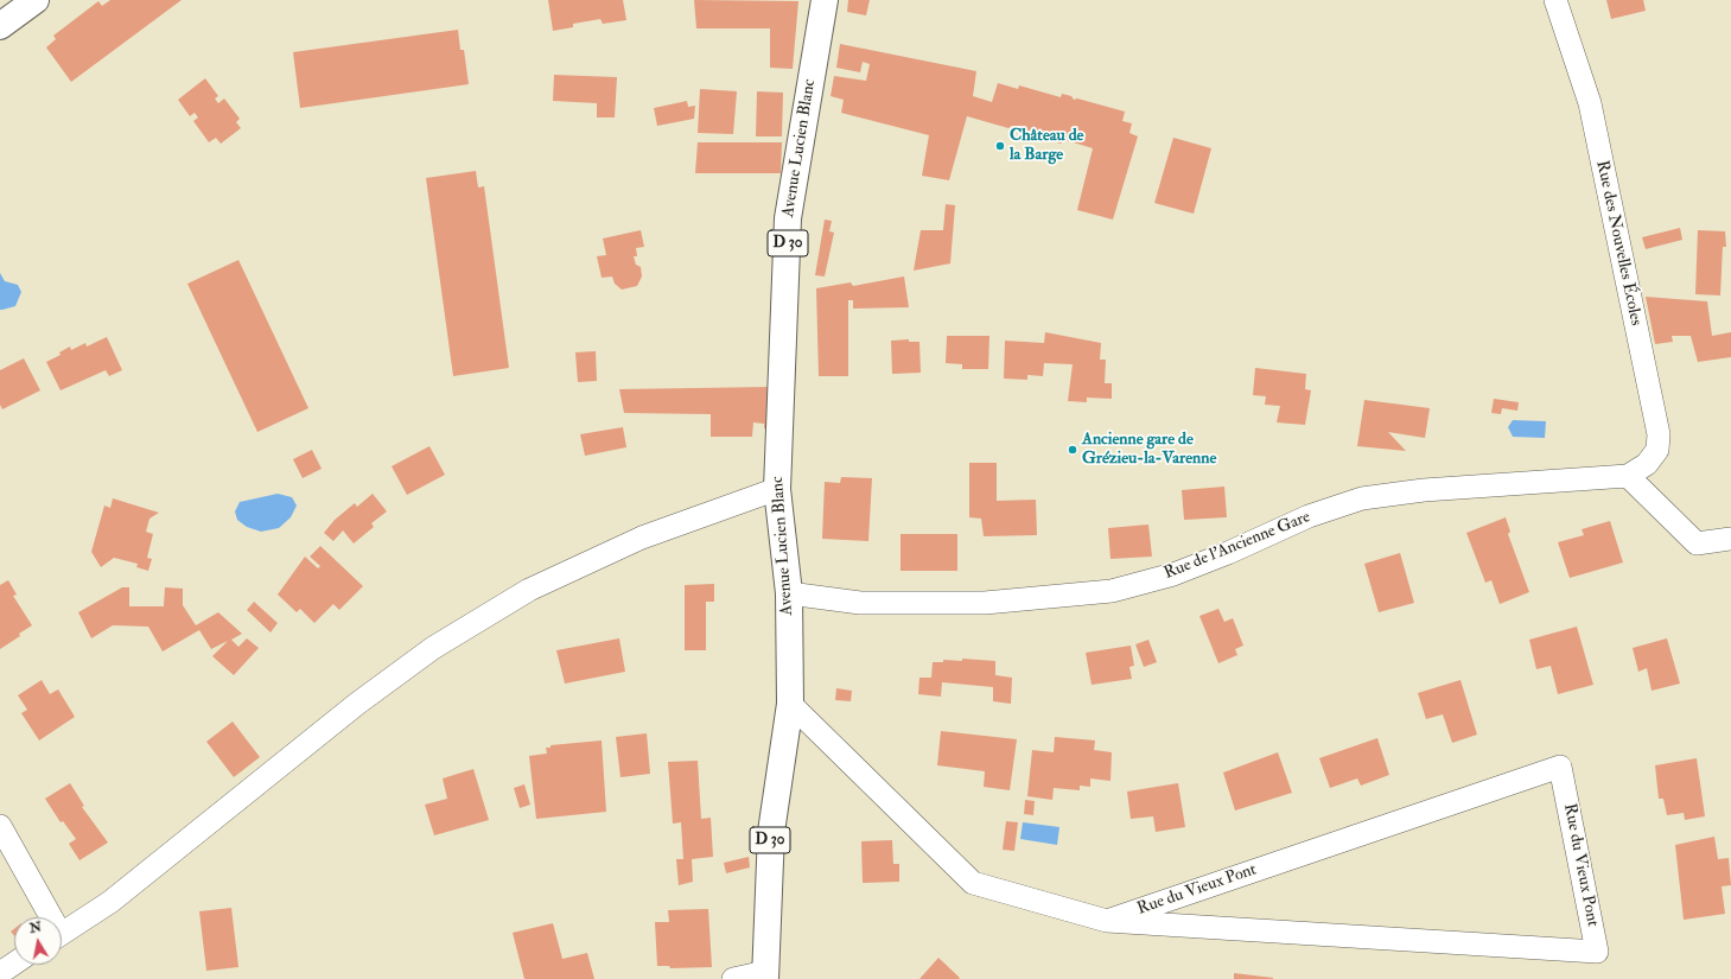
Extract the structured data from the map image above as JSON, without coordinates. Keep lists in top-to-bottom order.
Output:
{
  "streets": {
    "main road": ["Avenue Lucien Blanc", "D 30"],
    "street": ["Rue des Nouvelles Écoles", "Rue de l'Ancienne Gare", "Rue du Vieux Pont"]
  },
  "crossings": [
    ["Avenue Lucien Blanc", "Rue de l'Ancienne Gare"],
    ["Avenue Lucien Blanc", "Rue du Vieux Pont"],
    ["Rue des Nouvelles Écoles", "Rue de l'Ancienne Gare"]
  ],
  "places": ["Château de la Barge", "Ancienne gare de Grézieu-la-Varenne"],
  "north": "top"
}
